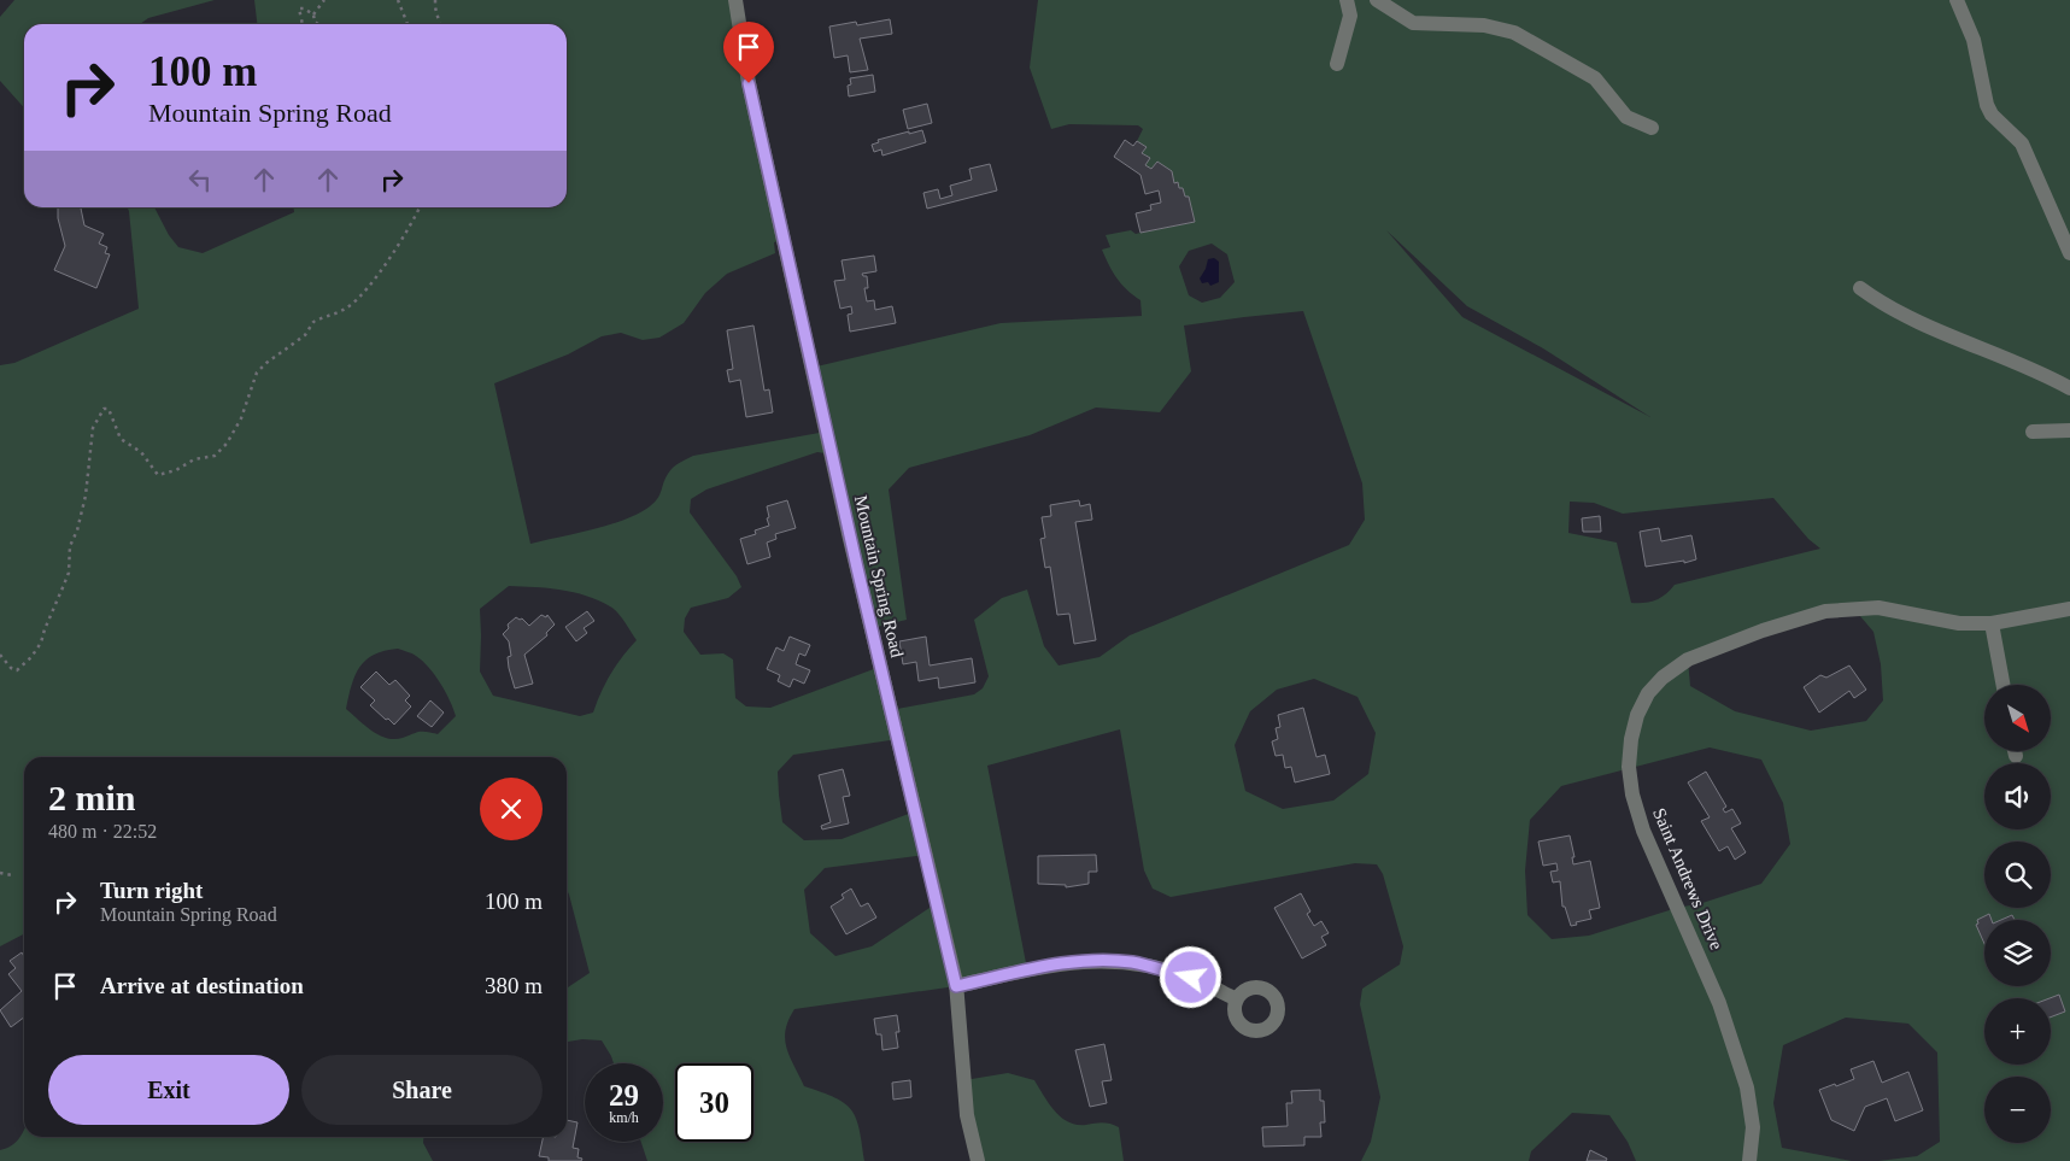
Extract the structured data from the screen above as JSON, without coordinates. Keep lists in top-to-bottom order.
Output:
{
  "streets": {
    "street": ["Mountain Spring Road", "Saint Andrews Drive"]
  },
  "north": "bottom right",
  "page": {
    "turn": ["100 m", "Mountain Spring Road"],
    "map_buttons": ["+", "−"],
    "heading": ["2 min", "480 m · 22:52"],
    "list": [
      {
        "name": "Turn right",
        "note": "Mountain Spring Road",
        "value": "100 m"
      },
      {
        "name": "Arrive at destination",
        "value": "380 m"
      }
    ],
    "buttons": ["Exit", "Share"],
    "speed": "29 km/h",
    "limit": "30"
  }
}
